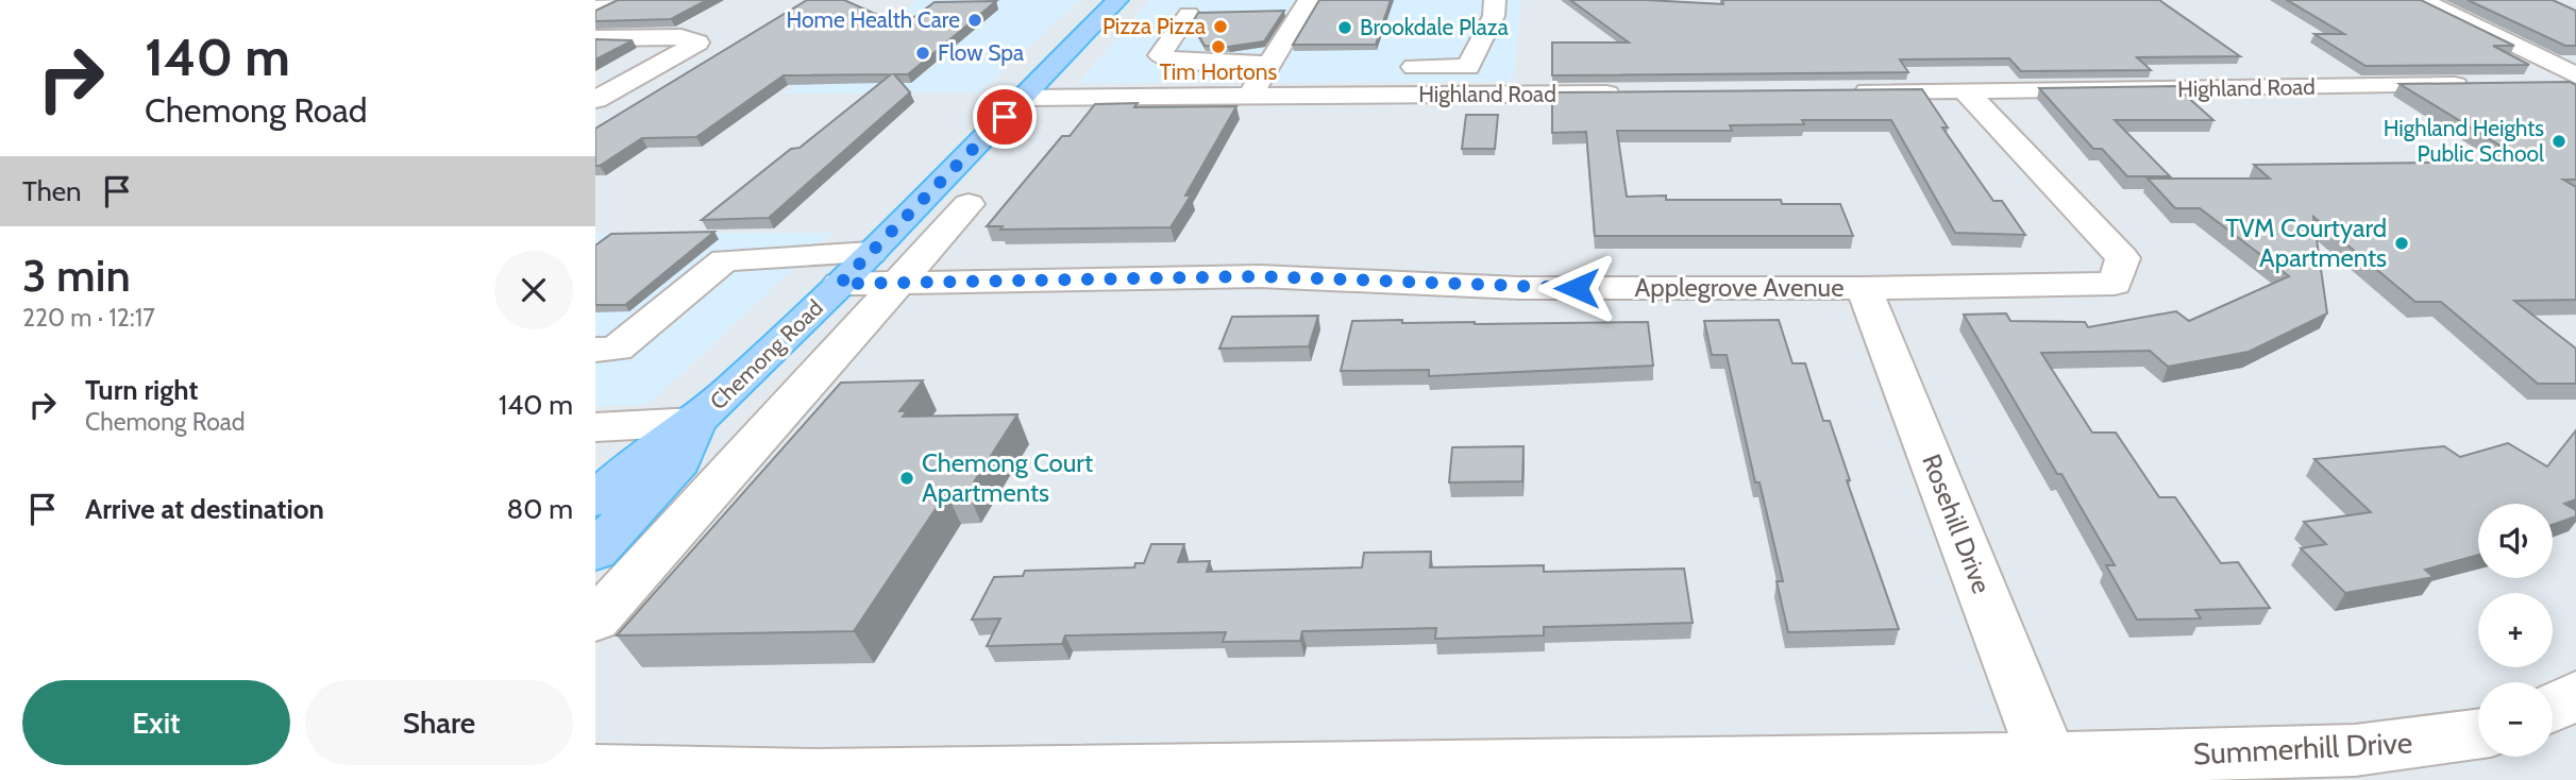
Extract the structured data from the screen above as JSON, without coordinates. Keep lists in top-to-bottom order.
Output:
{
  "streets": {
    "main road": ["Chemong Road"],
    "street": [
      "Highland Road",
      "Applegrove Avenue",
      "Rosehill Drive",
      "Summerhill Drive"
    ]
  },
  "crossings": [
    ["Highland Road", "Applegrove Avenue"],
    ["Applegrove Avenue", "Chemong Road"],
    ["Applegrove Avenue", "Rosehill Drive"],
    ["Rosehill Drive", "Summerhill Drive"]
  ],
  "places": [
    "Home Health Care",
    "Pizza Pizza",
    "Brookdale Plaza",
    "Tim Hortons",
    "Flow Spa",
    "Highland Heights Public School",
    "TVM Courtyard Apartments",
    "Chemong Court Apartments"
  ],
  "page": {
    "turn": ["140 m", "Chemong Road"],
    "then": "Then",
    "heading": ["3 min", "220 m · 12:17"],
    "list": [
      {
        "name": "Turn right",
        "note": "Chemong Road",
        "value": "140 m"
      },
      {
        "name": "Arrive at destination",
        "value": "80 m"
      }
    ],
    "map_buttons": ["+", "−"],
    "buttons": ["Exit", "Share"]
  }
}
